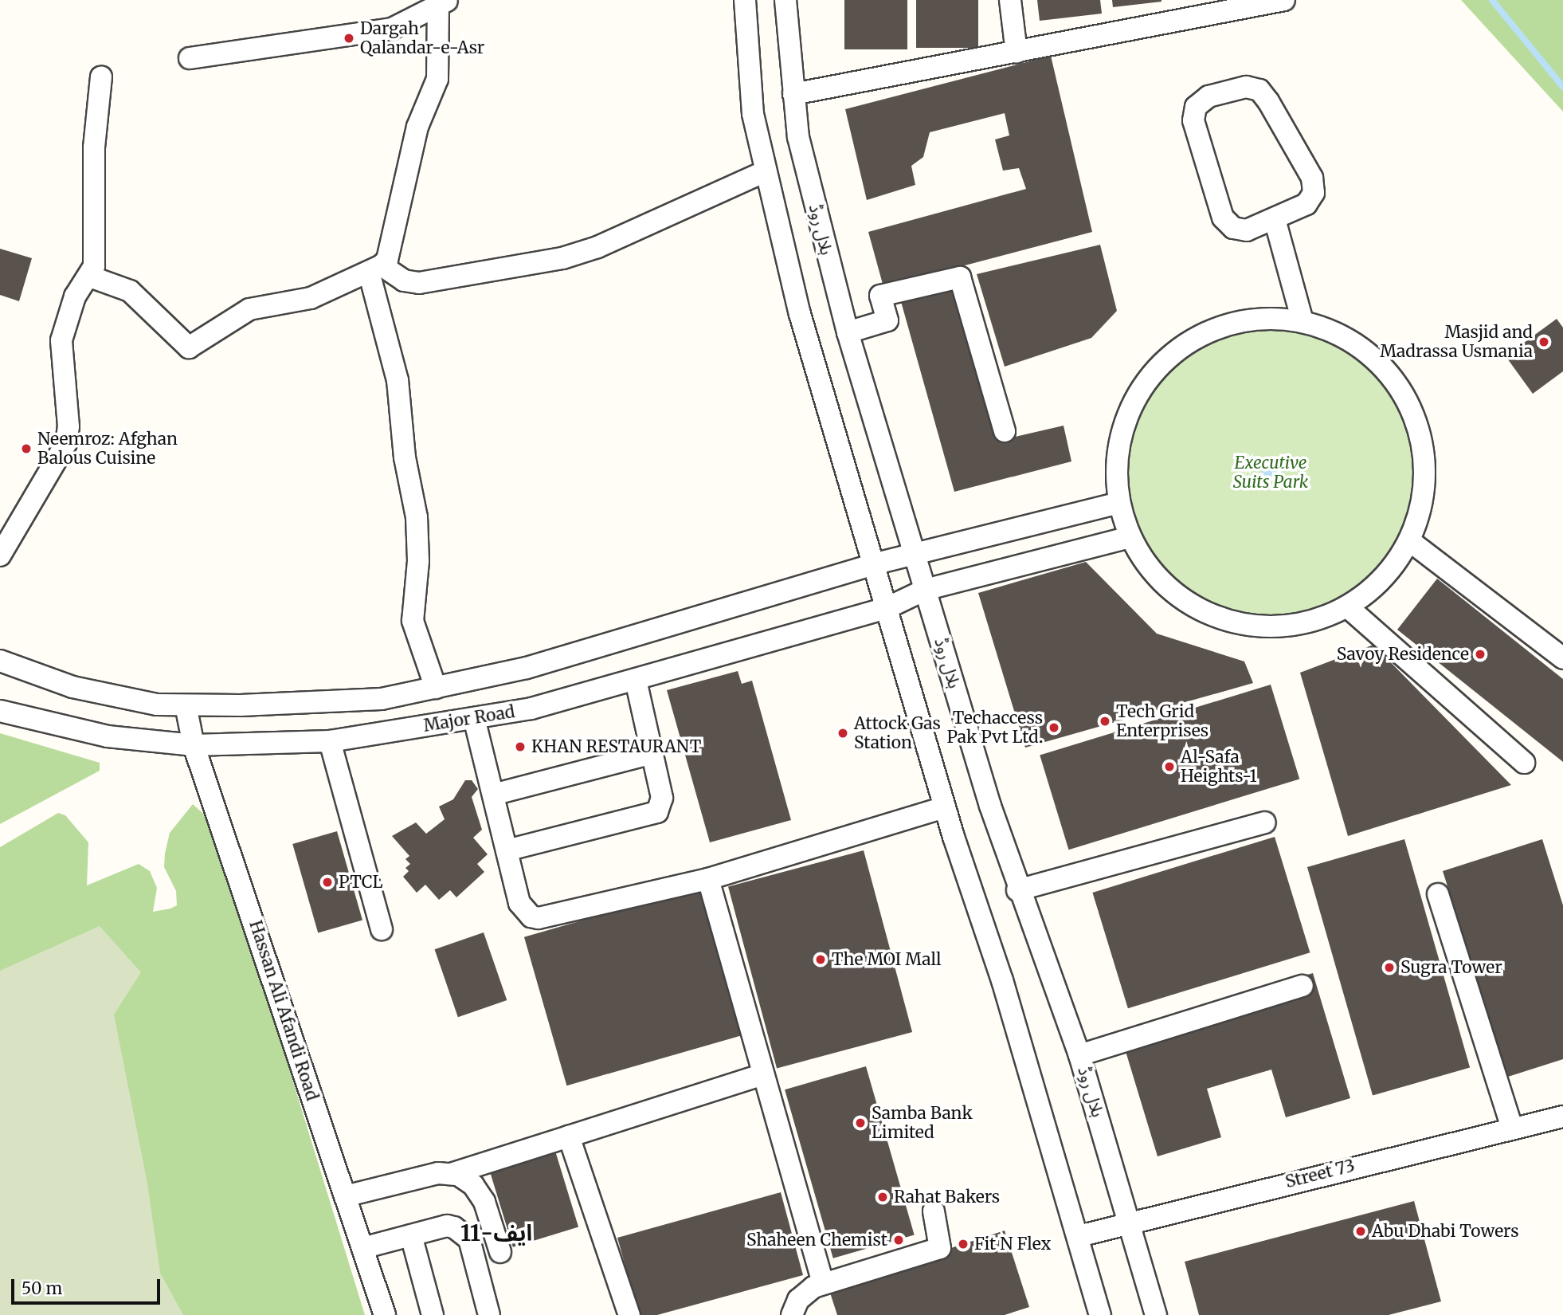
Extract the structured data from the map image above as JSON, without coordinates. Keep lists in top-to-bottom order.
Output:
{
  "streets": {
    "street": [
      "ہلال روڈ",
      "Major Road",
      "Hassan Ali Afandi Road",
      "Street 73"
    ]
  },
  "crossings": [
    ["ہلال روڈ", "Major Road"],
    ["ہلال روڈ", "Street 73"],
    ["Major Road", "Hassan Ali Afandi Road"]
  ],
  "districts": ["ایف-11"],
  "parks": ["Executive Suits Park"],
  "places": [
    "Dargah Qalandar-e-Asr",
    "Masjid and Madrassa Usmania",
    "Neemroz: Afghan Balous Cuisine",
    "Savoy Residence",
    "Tech Grid Enterprises",
    "Techaccess Pak Pvt Ltd.",
    "Attock Gas Station",
    "KHAN RESTAURANT",
    "Al-Safa Heights-1",
    "PTCL",
    "The MOI Mall",
    "Sugra Tower",
    "Samba Bank Limited",
    "Rahat Bakers",
    "Abu Dhabi Towers",
    "Shaheen Chemist",
    "Fit N Flex"
  ],
  "scale_bar": "50 m"
}
